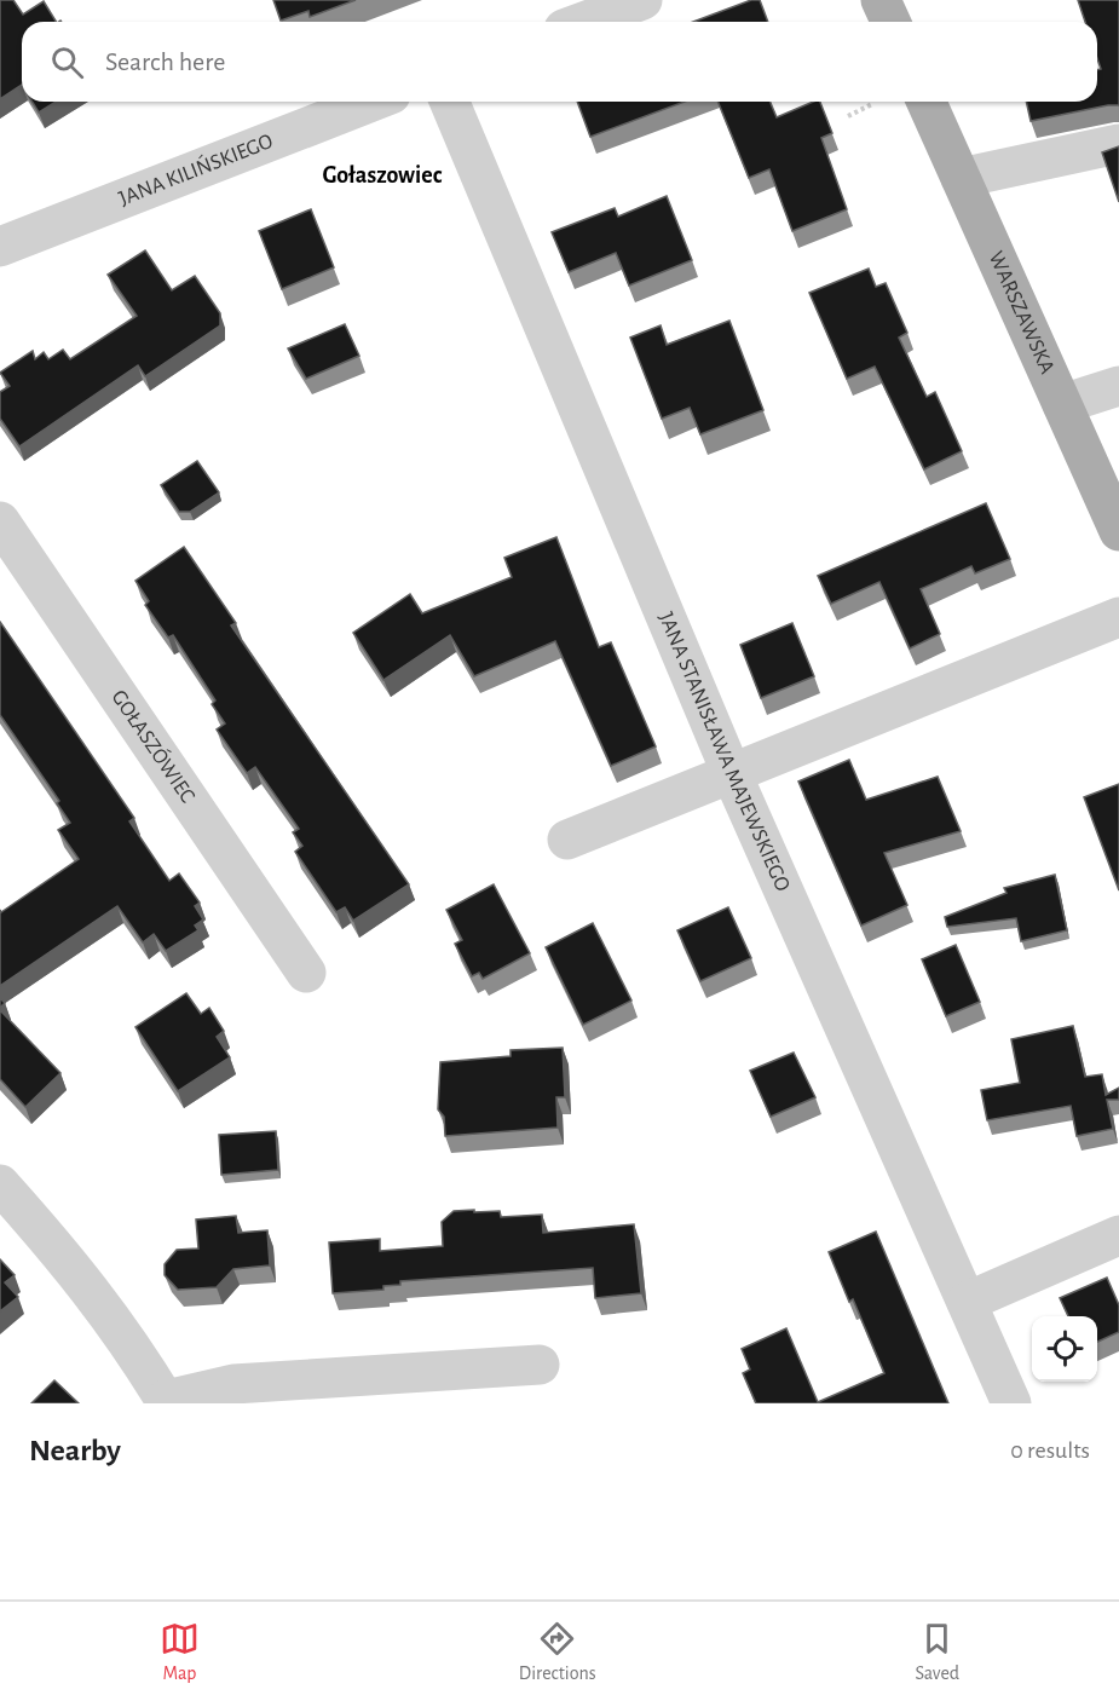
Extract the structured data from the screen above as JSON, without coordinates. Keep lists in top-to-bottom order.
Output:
{
  "streets": {
    "main road": ["WARSZAWSKA"],
    "street": ["JANA KILIŃSKIEGO", "GOŁASZÓWIEC", "JANA STANISŁAWA MAJEWSKIEGO"]
  },
  "districts": ["Gołaszowiec"],
  "page": {
    "search": "Search here",
    "heading": ["Nearby", "0 results"],
    "nav": ["Map", "Directions", "Saved"]
  }
}
